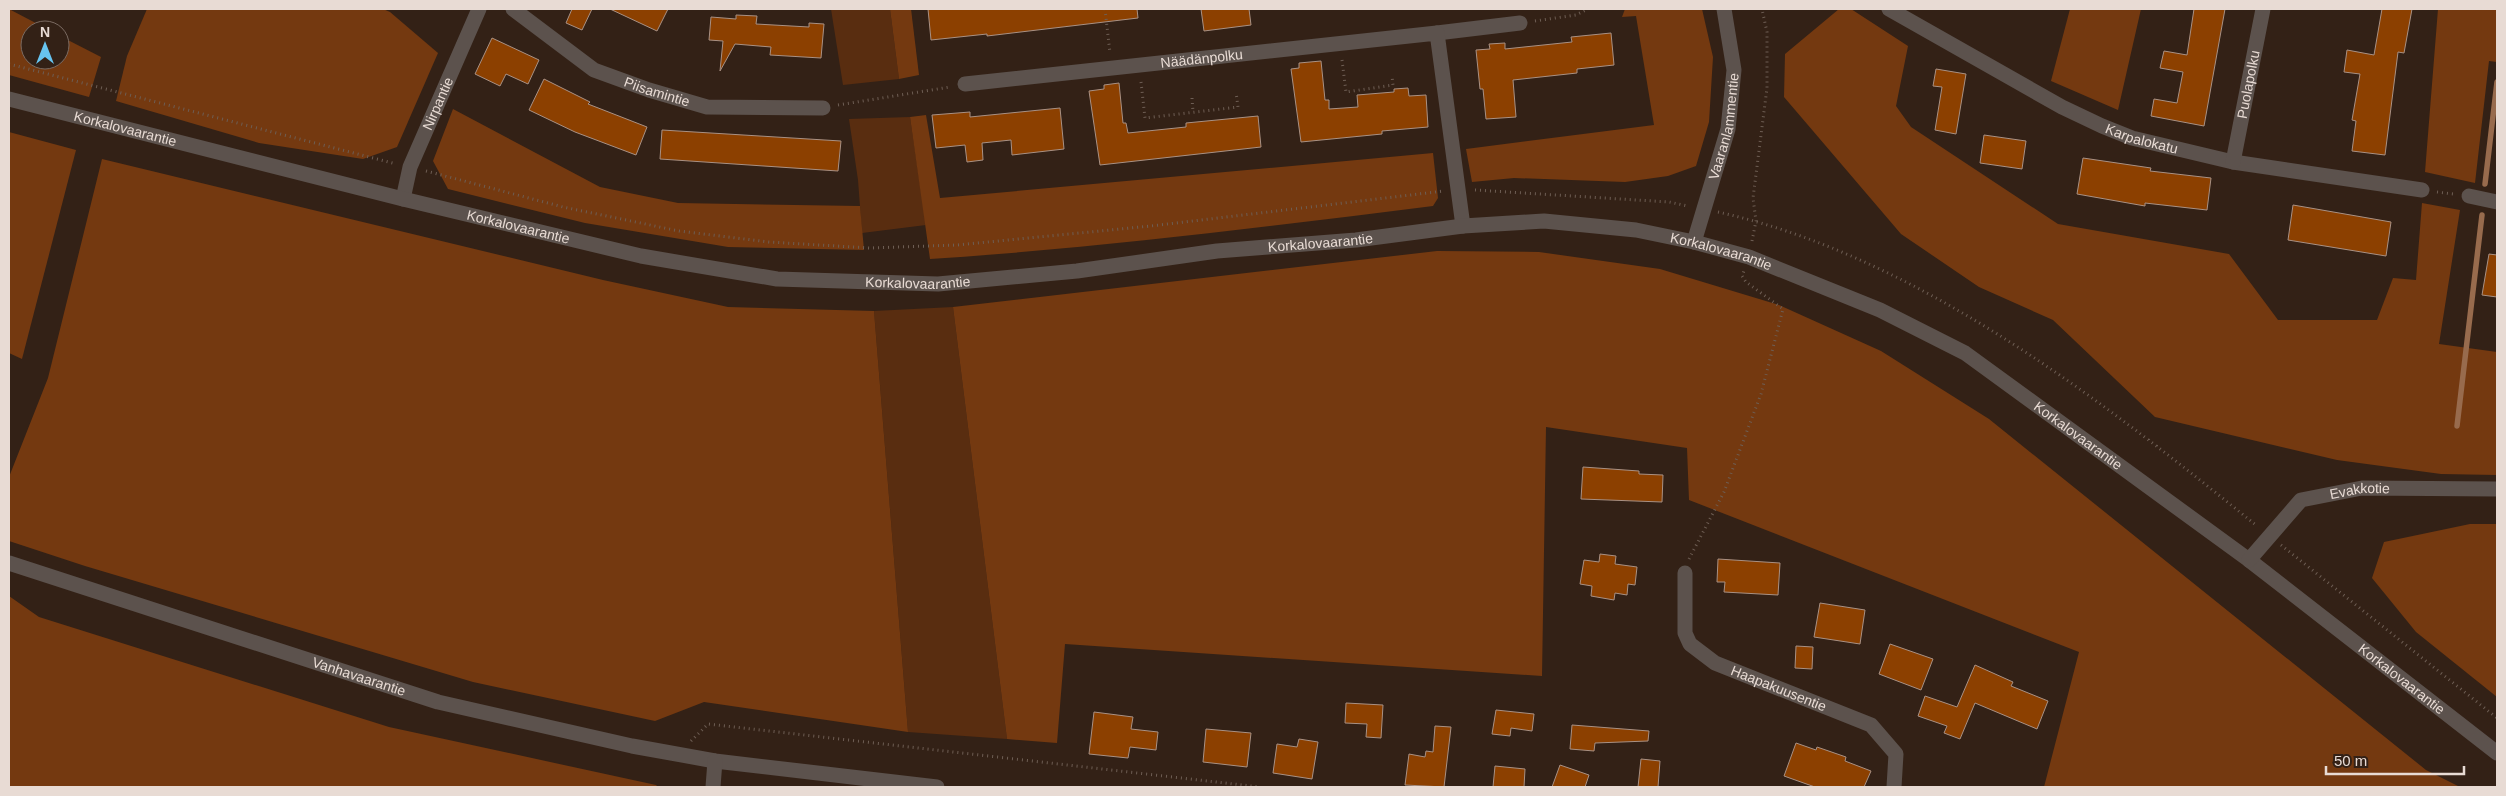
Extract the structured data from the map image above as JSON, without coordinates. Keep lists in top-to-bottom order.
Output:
{
  "streets": {
    "street": [
      "Näädänpolku",
      "Puolapolku",
      "Piisamintie",
      "Nirpantie",
      "Vaaranlammentie",
      "Korkalovaarantie",
      "Karpalokatu",
      "Evakkotie",
      "Vanhavaarantie",
      "Haapakuusentie"
    ]
  },
  "crossings": [
    ["Puolapolku", "Karpalokatu"],
    ["Nirpantie", "Korkalovaarantie"],
    ["Vaaranlammentie", "Korkalovaarantie"],
    ["Korkalovaarantie", "Evakkotie"]
  ],
  "scale_bar": "50 m",
  "north": "top"
}
